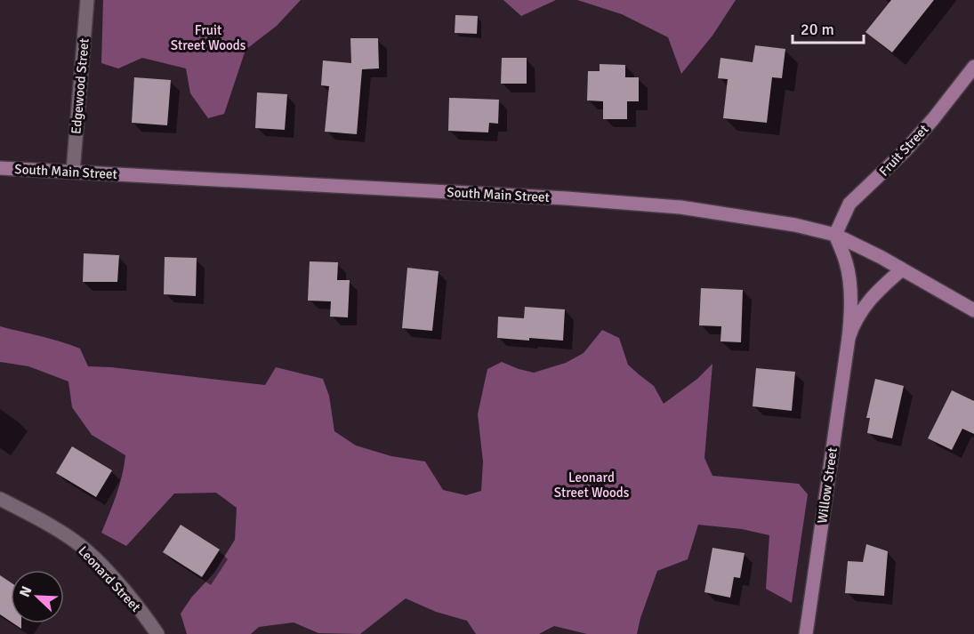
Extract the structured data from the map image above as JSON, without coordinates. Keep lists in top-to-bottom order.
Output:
{
  "streets": {
    "main road": ["Fruit Street", "South Main Street", "Willow Street"],
    "street": ["Edgewood Street", "Leonard Street"]
  },
  "crossings": [
    ["Edgewood Street", "South Main Street"],
    ["Fruit Street", "South Main Street"]
  ],
  "parks": ["Fruit Street Woods", "Leonard Street Woods"],
  "scale_bar": "20 m",
  "north": "top left"
}
